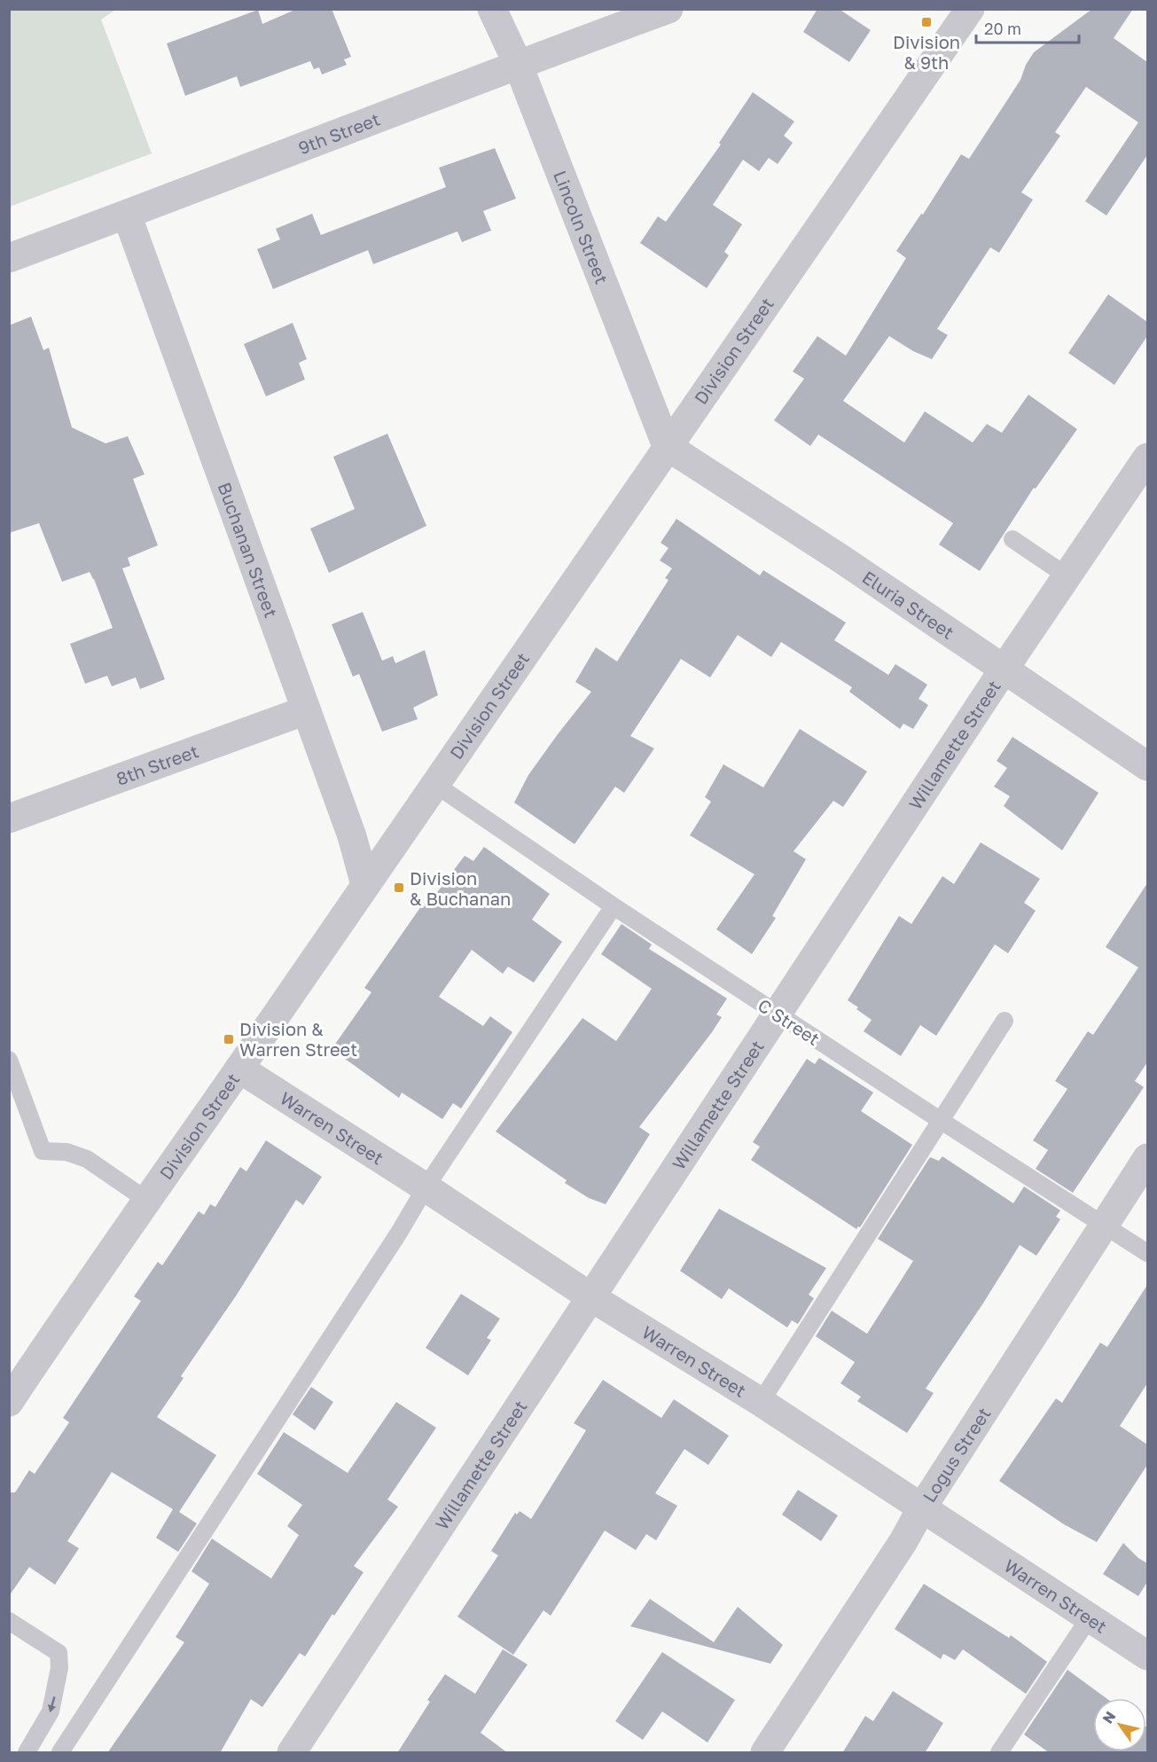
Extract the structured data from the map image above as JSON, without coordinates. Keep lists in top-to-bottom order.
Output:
{
  "streets": {
    "street": [
      "9th Street",
      "Lincoln Street",
      "Division Street",
      "Buchanan Street",
      "Eluria Street",
      "Willamette Street",
      "8th Street",
      "Warren Street",
      "Logus Street"
    ],
    "lane": ["C Street"]
  },
  "crossings": [
    ["9th Street", "Lincoln Street"],
    ["9th Street", "Buchanan Street"],
    ["Lincoln Street", "Division Street"],
    ["Lincoln Street", "Eluria Street"],
    ["Division Street", "Buchanan Street"],
    ["Division Street", "Eluria Street"],
    ["Division Street", "C Street"],
    ["Division Street", "Warren Street"],
    ["Buchanan Street", "8th Street"],
    ["Eluria Street", "Willamette Street"],
    ["Willamette Street", "C Street"],
    ["Willamette Street", "Warren Street"],
    ["C Street", "Logus Street"],
    ["Warren Street", "Logus Street"]
  ],
  "places": {
    "transit": ["Division & 9th", "Division & Buchanan", "Division & Warren Street"]
  },
  "scale_bar": "20 m",
  "north": "top left"
}
